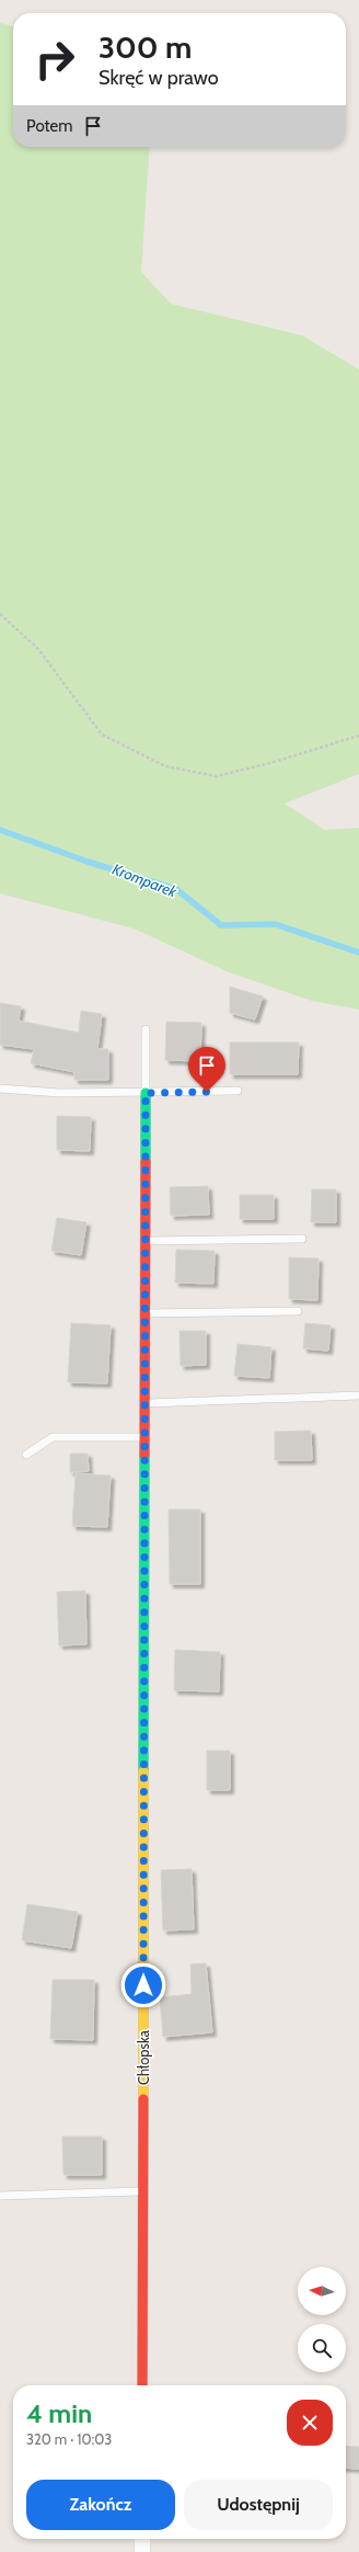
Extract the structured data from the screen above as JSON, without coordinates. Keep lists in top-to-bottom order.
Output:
{
  "streets": {
    "street": ["Chłopska"]
  },
  "water": ["Kromparek"],
  "north": "left",
  "page": {
    "turn": ["300 m", "Skręć w prawo"],
    "then": "Potem",
    "heading": ["4 min", "320 m · 10:03"],
    "buttons": ["Zakończ", "Udostępnij"]
  }
}
